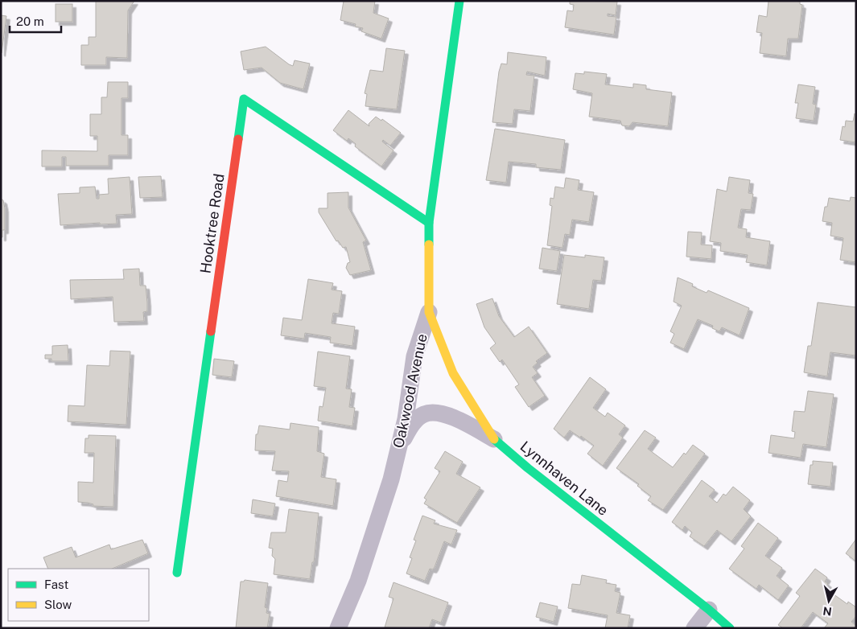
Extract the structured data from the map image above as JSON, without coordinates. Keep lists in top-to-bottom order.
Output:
{
  "streets": {
    "street": ["Hooktree Road", "Oakwood Avenue", "Lynnhaven Lane"]
  },
  "crossings": [
    ["Hooktree Road", "Oakwood Avenue"],
    ["Oakwood Avenue", "Lynnhaven Lane"]
  ],
  "legend": ["Fast", "Slow"],
  "scale_bar": "20 m",
  "north": "bottom"
}
